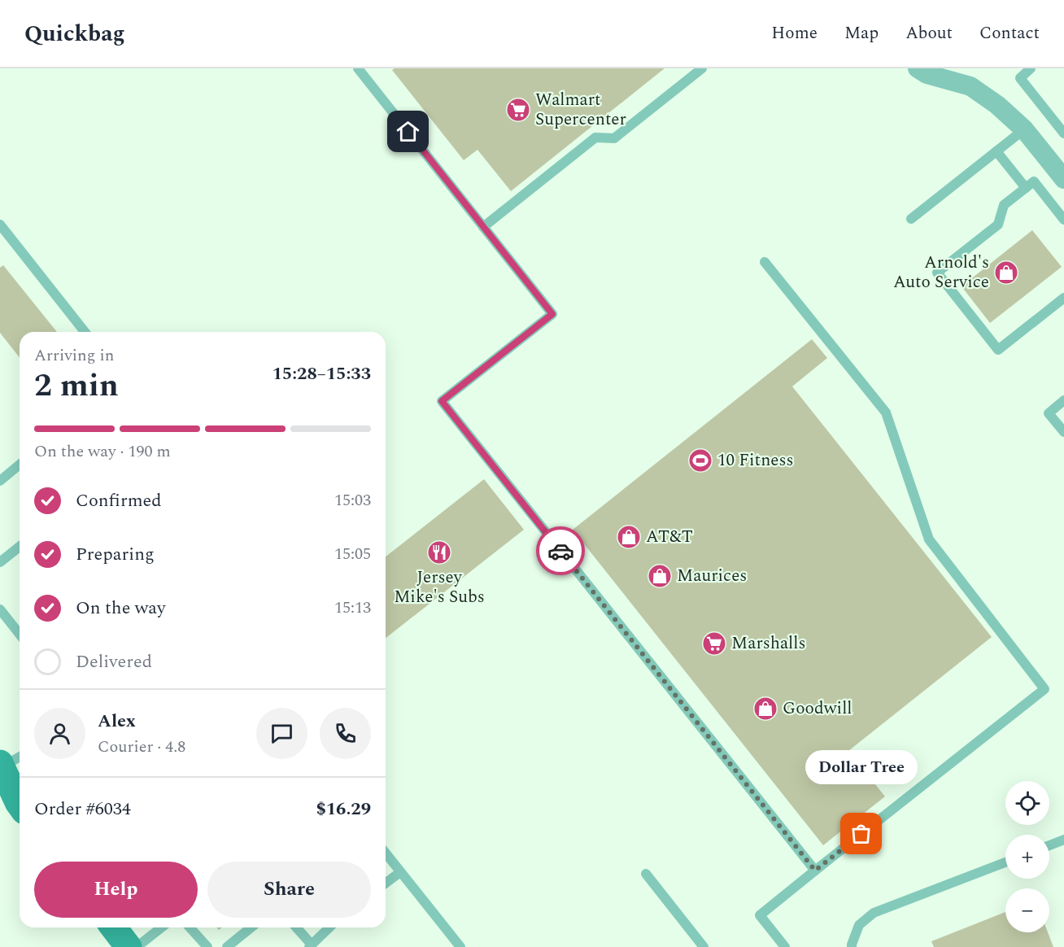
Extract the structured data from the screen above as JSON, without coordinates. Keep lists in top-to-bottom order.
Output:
{
  "places": {
    "supermarket": ["Walmart Supercenter", "Marshalls"],
    "shop": [
      "Arnold's Auto Service",
      "AT&T",
      "Maurices",
      "Goodwill"
    ],
    "sports": ["10 Fitness"],
    "restaurant": ["Jersey Mike's Subs"],
    "other": ["Dollar Tree"]
  },
  "page": {
    "header": "Quickbag",
    "nav": [
      "Home",
      "Map",
      "About",
      "Contact"
    ],
    "heading": ["2 min", "Arriving in", "15:28–15:33"],
    "panel": [
      "Alex",
      "Courier · 4.8",
      "Order #6034",
      "$16.29"
    ],
    "bar": "On the way · 190 m",
    "list": [
      ["Confirmed", "15:03"],
      ["Preparing", "15:05"],
      ["On the way", "15:13"],
      "Delivered"
    ],
    "bubble": "Dollar Tree",
    "map_buttons": ["+", "−"],
    "buttons": ["Help", "Share"]
  }
}
